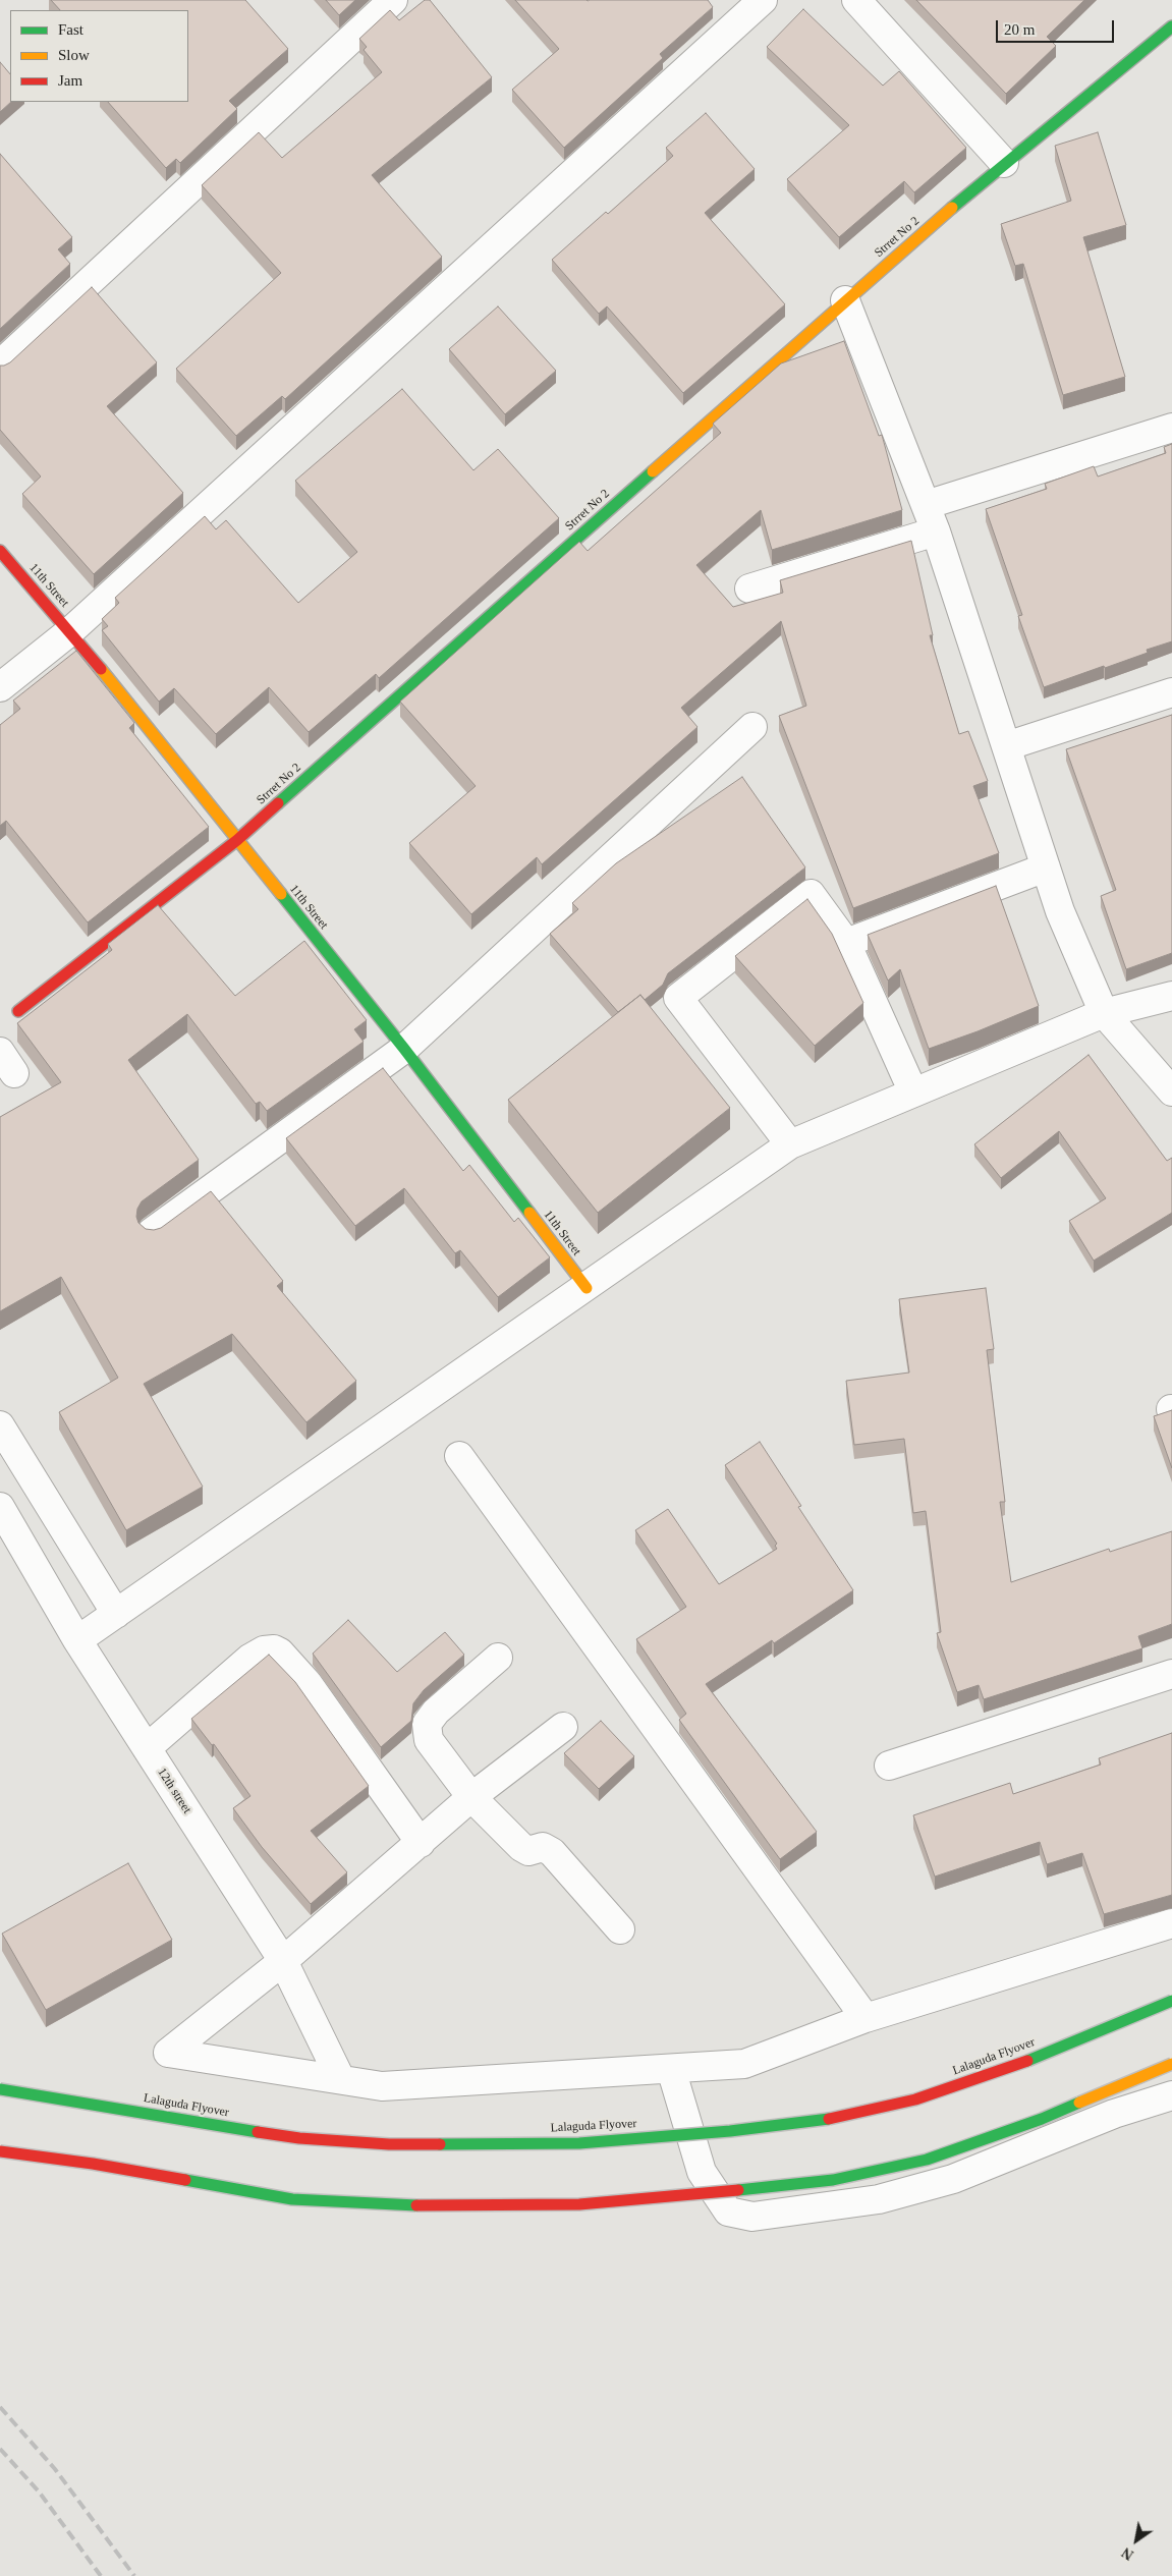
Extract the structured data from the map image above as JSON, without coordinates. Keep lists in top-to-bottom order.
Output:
{
  "streets": {
    "street": [
      "Strret No 2",
      "11th Street",
      "12th street",
      "Lalaguda Flyover"
    ]
  },
  "crossings": [
    ["Strret No 2", "11th Street"]
  ],
  "legend": ["Fast", "Slow", "Jam"],
  "scale_bar": "20 m",
  "north": "bottom left"
}
